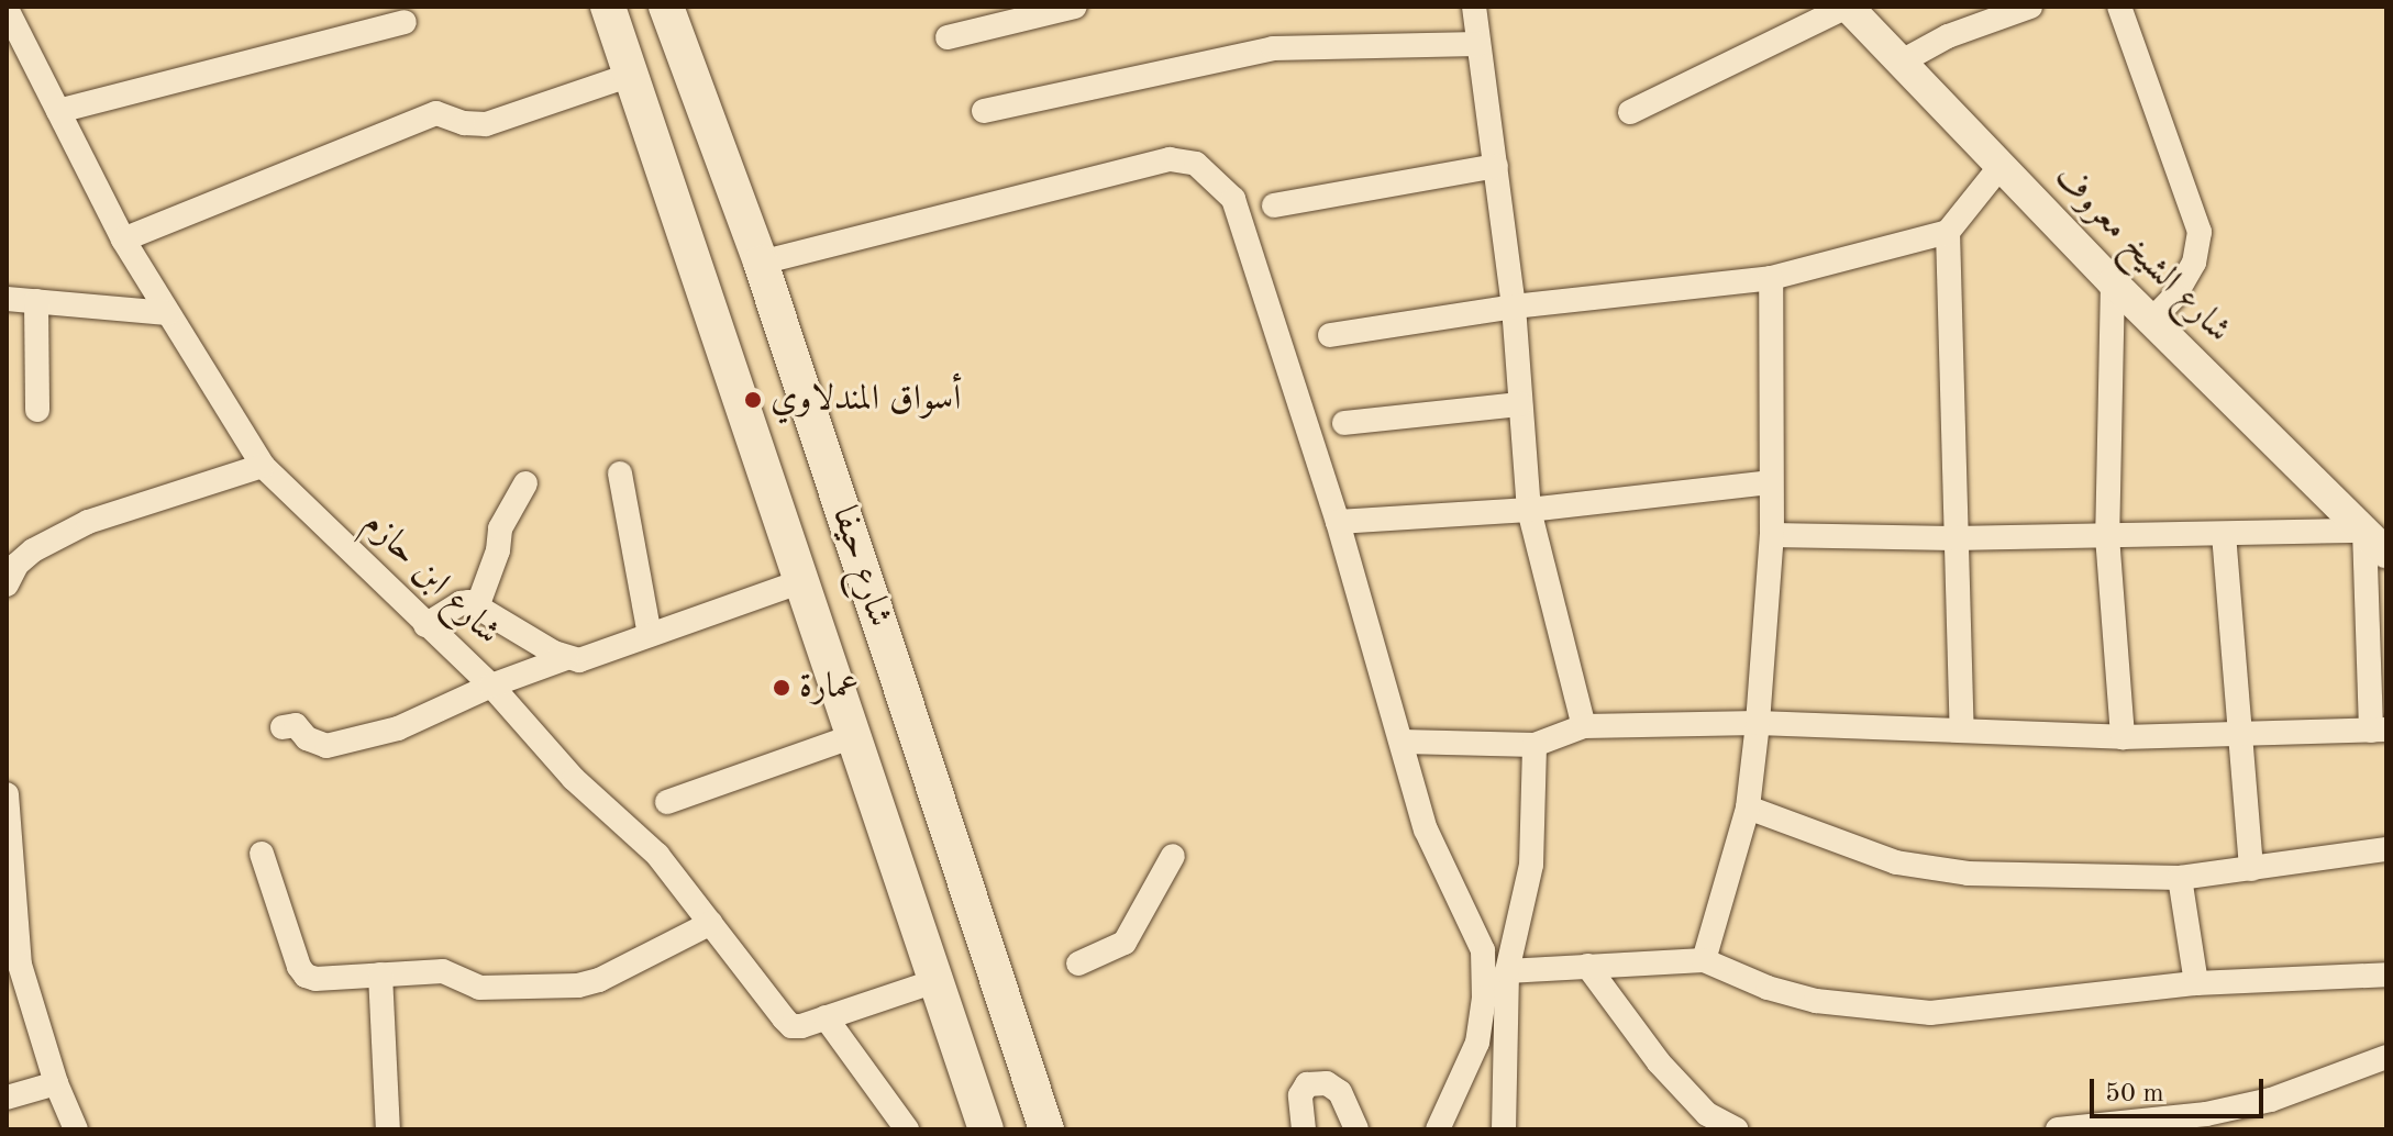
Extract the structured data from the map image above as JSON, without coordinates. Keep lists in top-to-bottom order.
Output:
{
  "streets": {
    "main road": ["شارع حيفا"],
    "street": ["شارع الشيخ معروف", "شارع ابن حازم"]
  },
  "crossings": [
    ["شارع حيفا", "شارع ابن حازم"]
  ],
  "places": ["أسواق المندلاوي", "عمارة"],
  "scale_bar": "50 m"
}
